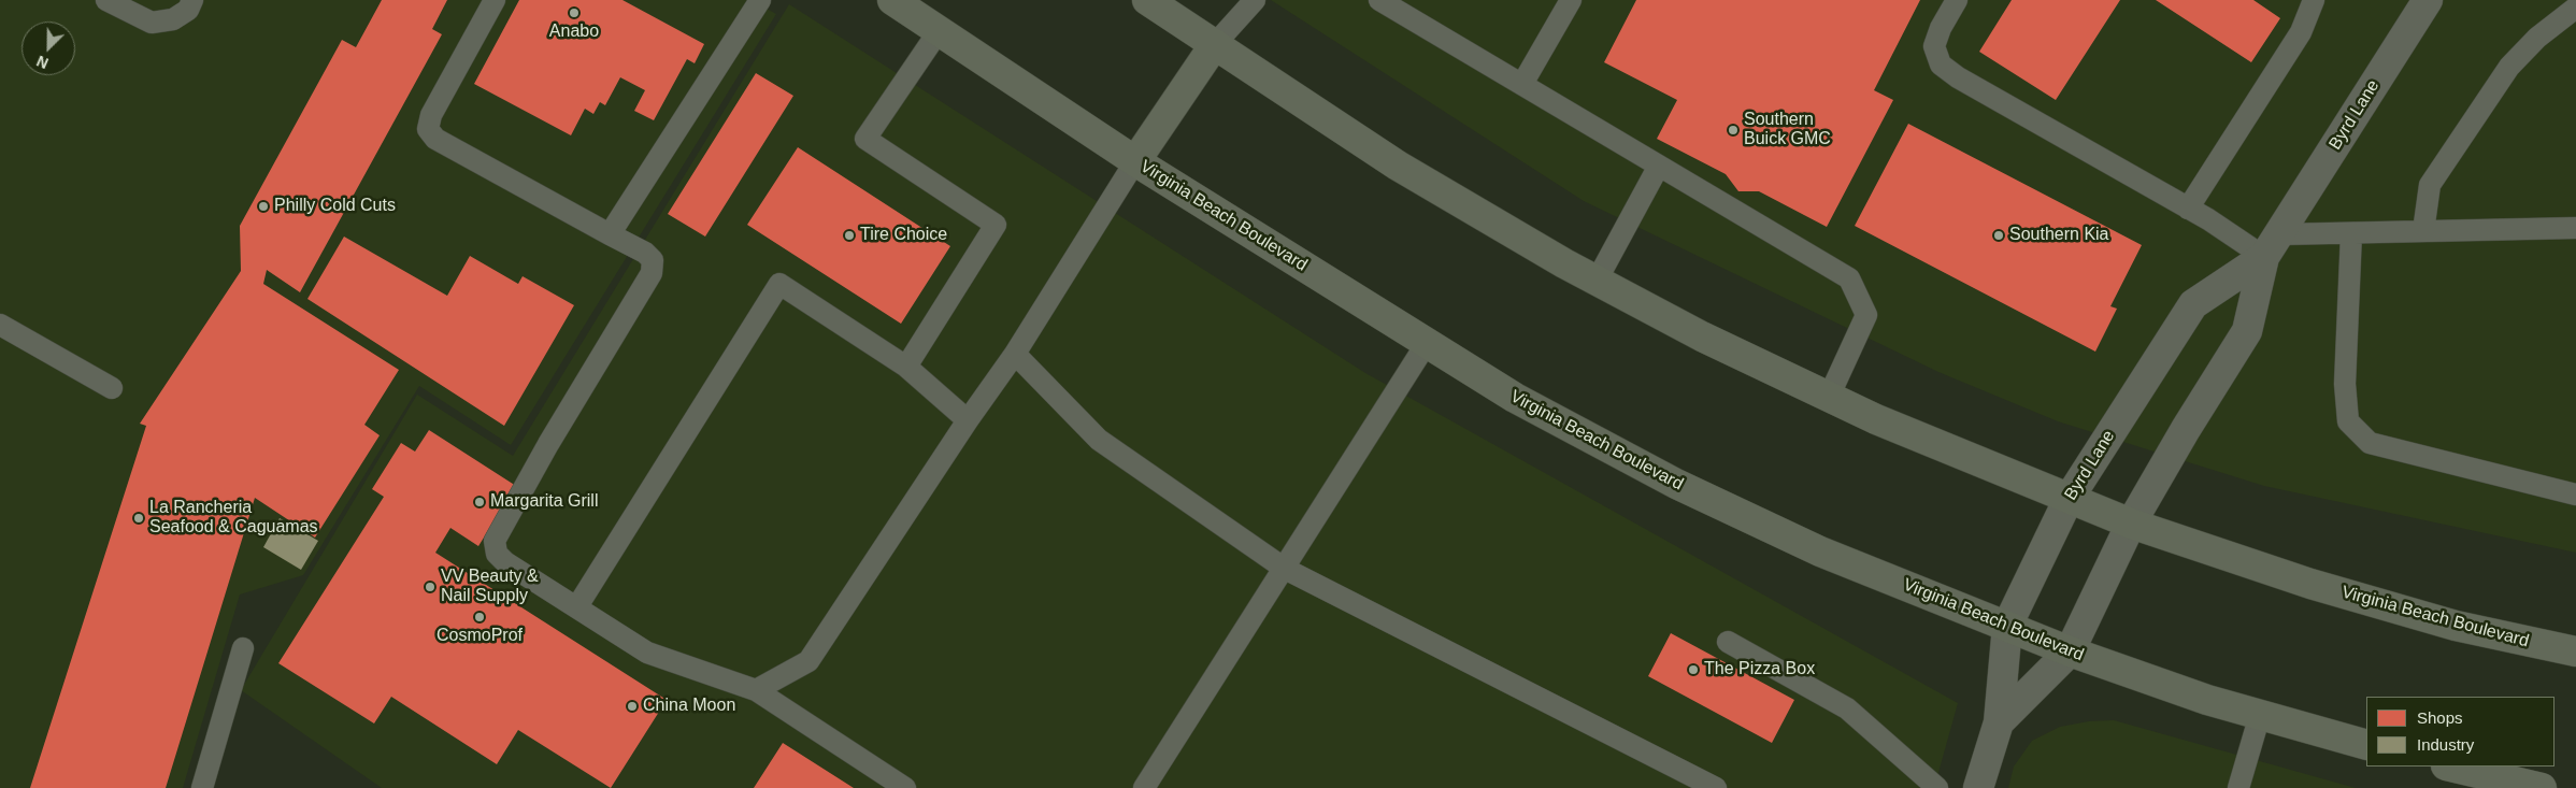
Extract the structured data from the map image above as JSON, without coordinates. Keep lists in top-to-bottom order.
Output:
{
  "streets": {
    "main road": ["Virginia Beach Boulevard"],
    "street": ["Byrd Lane"]
  },
  "crossings": [
    ["Byrd Lane", "Virginia Beach Boulevard"]
  ],
  "places": [
    "Anabo",
    "Southern Buick GMC",
    "Philly Cold Cuts",
    "Tire Choice",
    "Southern Kia",
    "Margarita Grill",
    "La Rancheria Seafood & Caguamas",
    "VV Beauty & Nail Supply",
    "CosmoProf",
    "The Pizza Box",
    "China Moon"
  ],
  "legend": ["Shops", "Industry"],
  "north": "bottom left"
}
